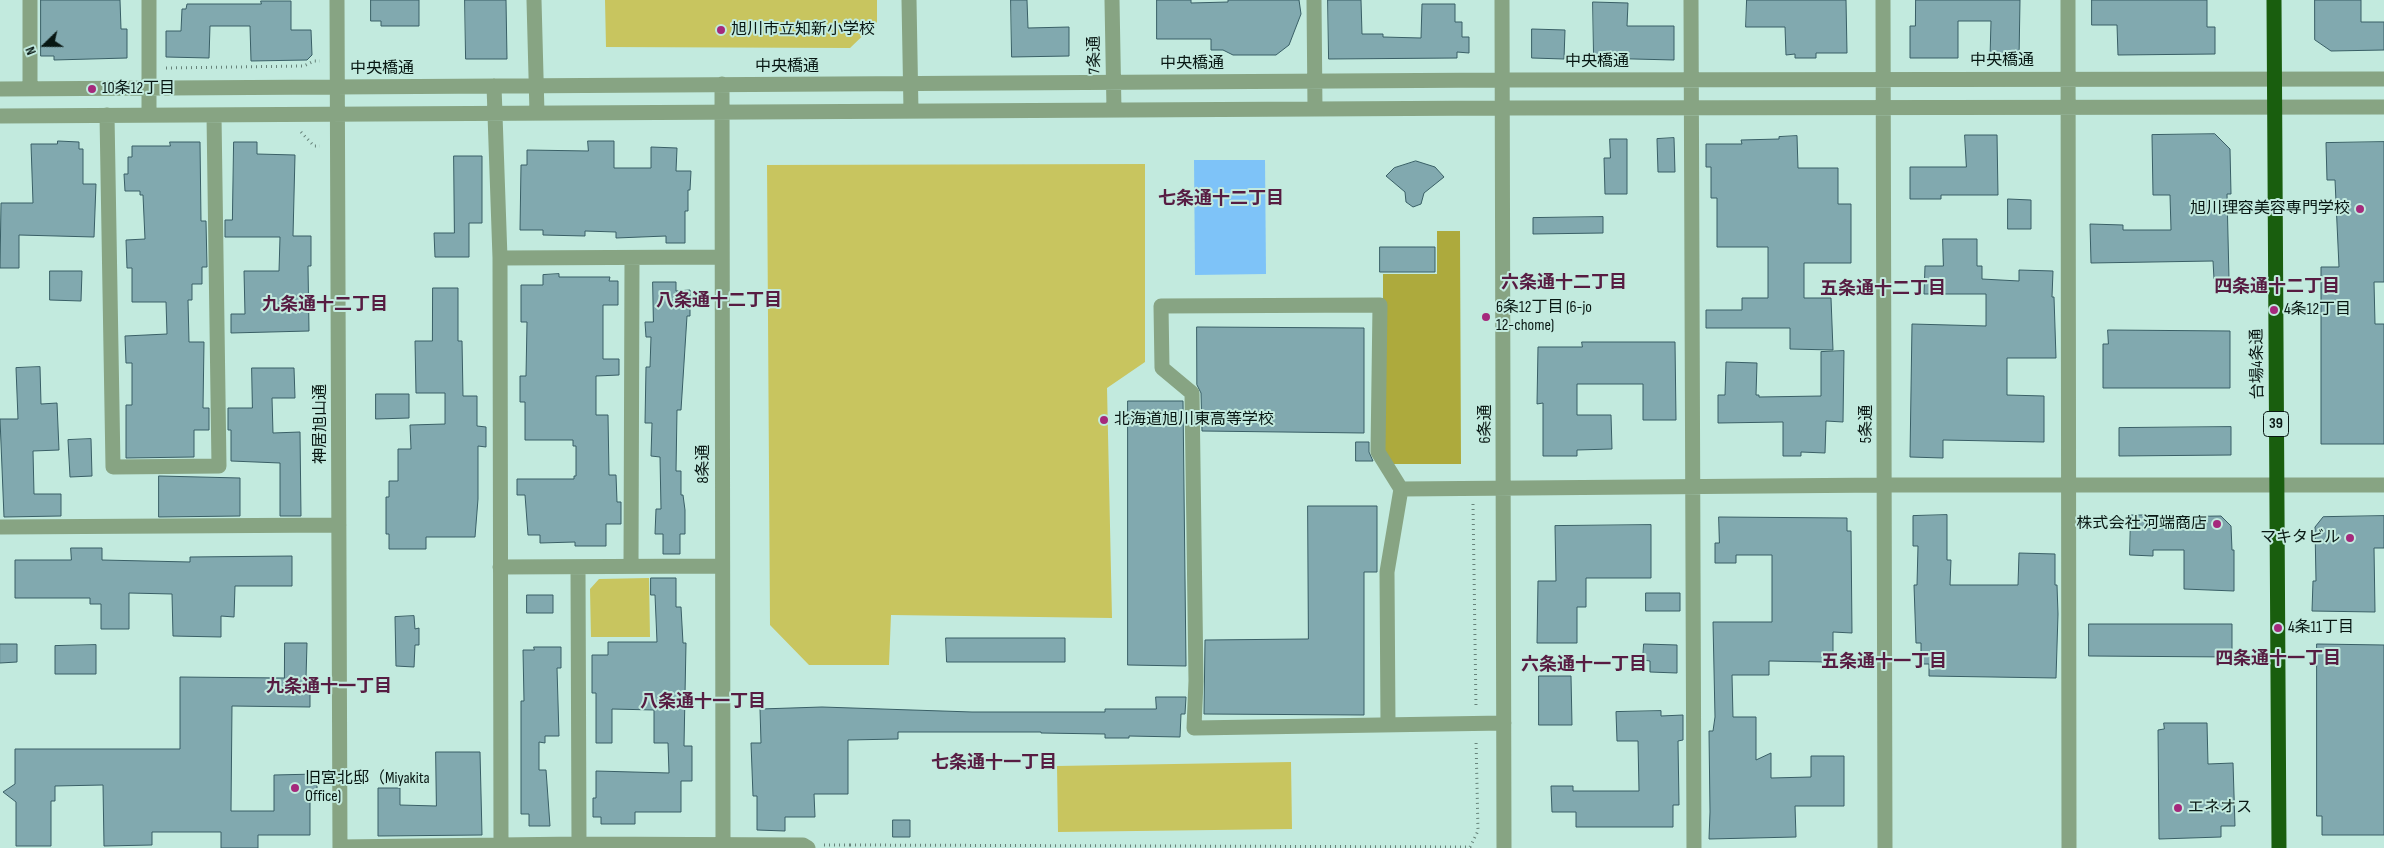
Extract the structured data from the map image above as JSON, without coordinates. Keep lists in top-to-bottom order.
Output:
{
  "streets": {
    "highway": ["台場4条通", "39"],
    "street": [
      "7条通",
      "中央橋通",
      "神居旭山通",
      "6条通",
      "5条通",
      "8条通"
    ]
  },
  "crossings": [
    ["7条通", "中央橋通"],
    ["中央橋通", "台場4条通"],
    ["中央橋通", "神居旭山通"],
    ["中央橋通", "6条通"],
    ["中央橋通", "5条通"],
    ["中央橋通", "8条通"]
  ],
  "districts": [
    "七条通十二丁目",
    "六条通十二丁目",
    "四条通十二丁目",
    "五条通十二丁目",
    "八条通十二丁目",
    "九条通十二丁目",
    "四条通十一丁目",
    "五条通十一丁目",
    "六条通十一丁目",
    "九条通十一丁目",
    "八条通十一丁目",
    "七条通十一丁目"
  ],
  "places": [
    "旭川市立知新小学校",
    "10条12丁目",
    "旭川理容美容専門学校",
    "4条12丁目",
    "6条12丁目 (6-jo 12-chome)",
    "北海道旭川東高等学校",
    "株式会社 河端商店",
    "マキタビル",
    "4条11丁目",
    "旧宮北邸（Miyakita Office)",
    "エネオス"
  ],
  "north": "left"
}
